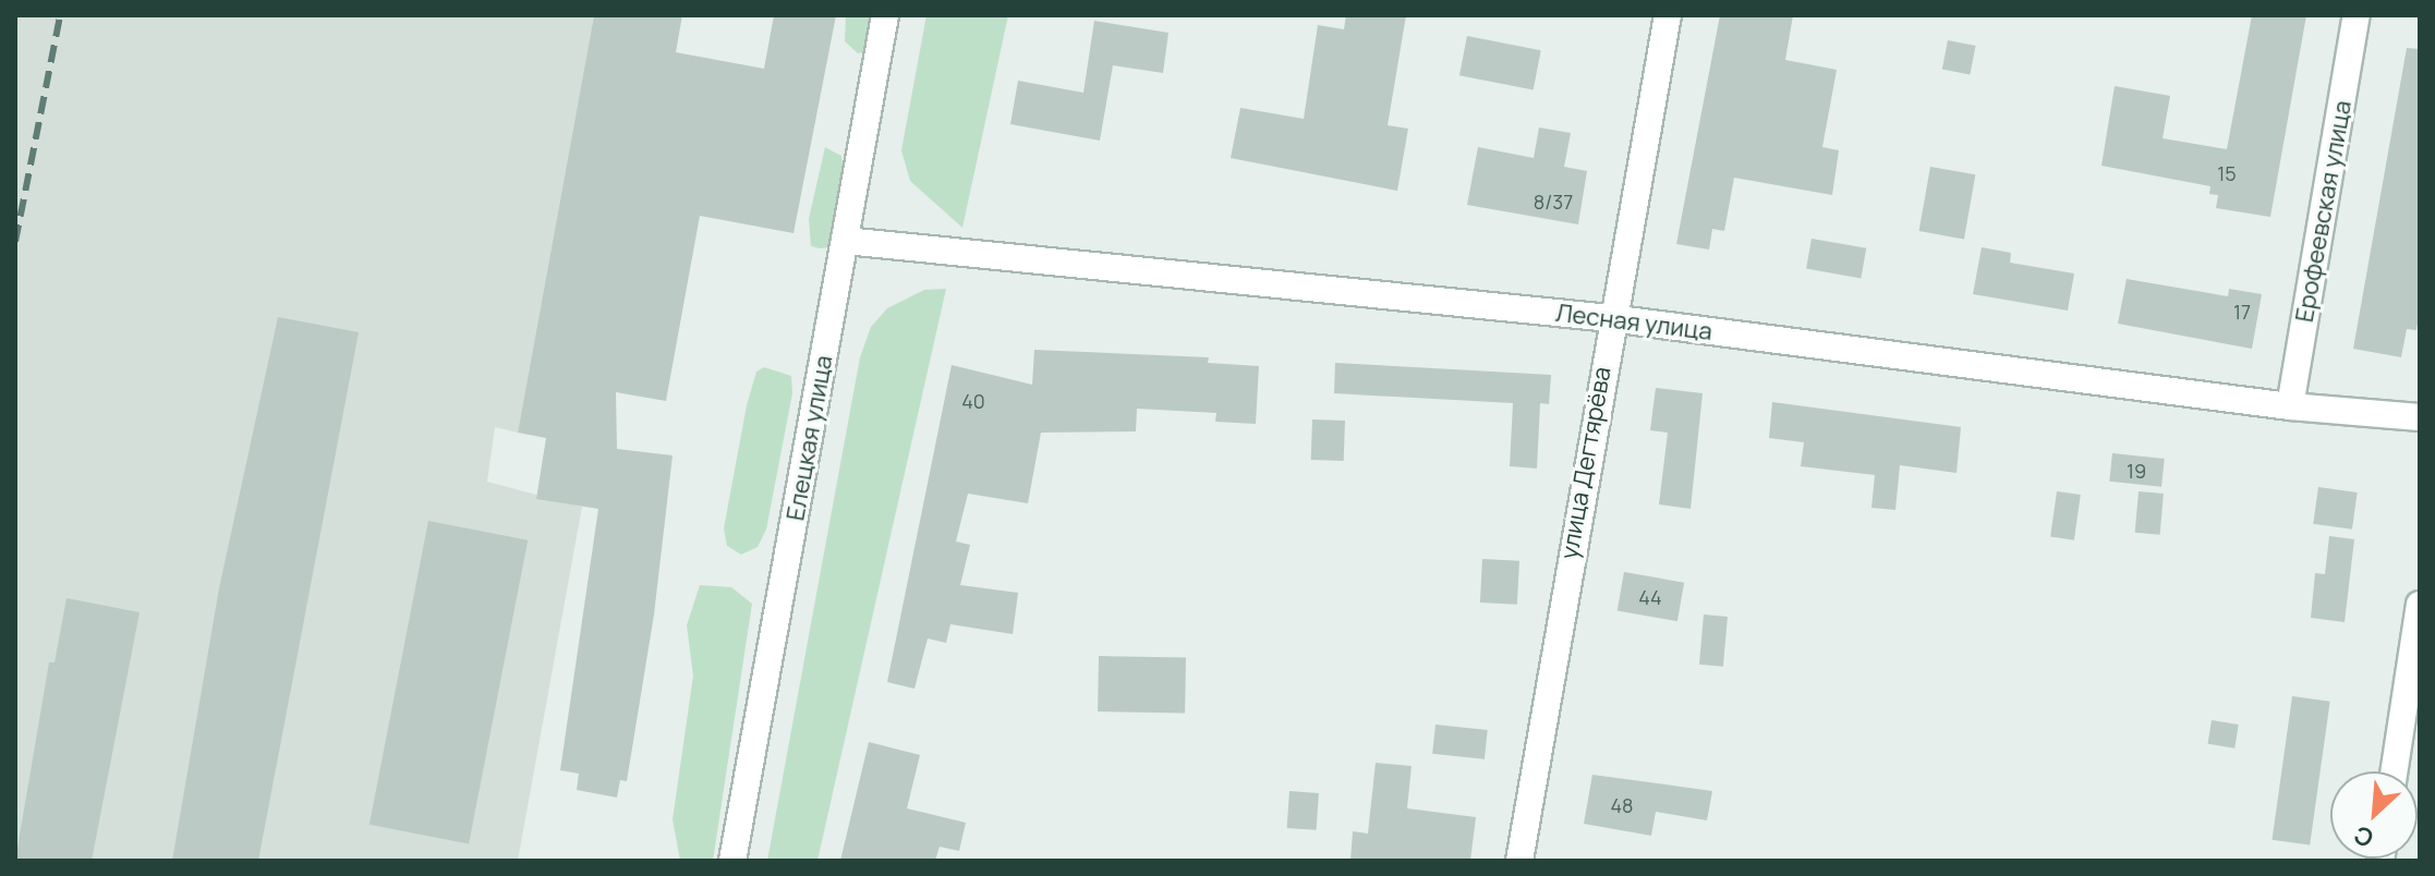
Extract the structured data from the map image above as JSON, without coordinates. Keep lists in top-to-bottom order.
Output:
{
  "streets": {
    "street": [
      "Ерофеевская улица",
      "Лесная улица",
      "Елецкая улица",
      "улица Дегтярёва"
    ]
  },
  "crossings": [
    ["Ерофеевская улица", "Лесная улица"],
    ["Лесная улица", "Елецкая улица"],
    ["Лесная улица", "улица Дегтярёва"]
  ],
  "house_numbers": [
    "15",
    "8/37",
    "17",
    "40",
    "19",
    "44",
    "48"
  ],
  "north": "bottom left"
}
